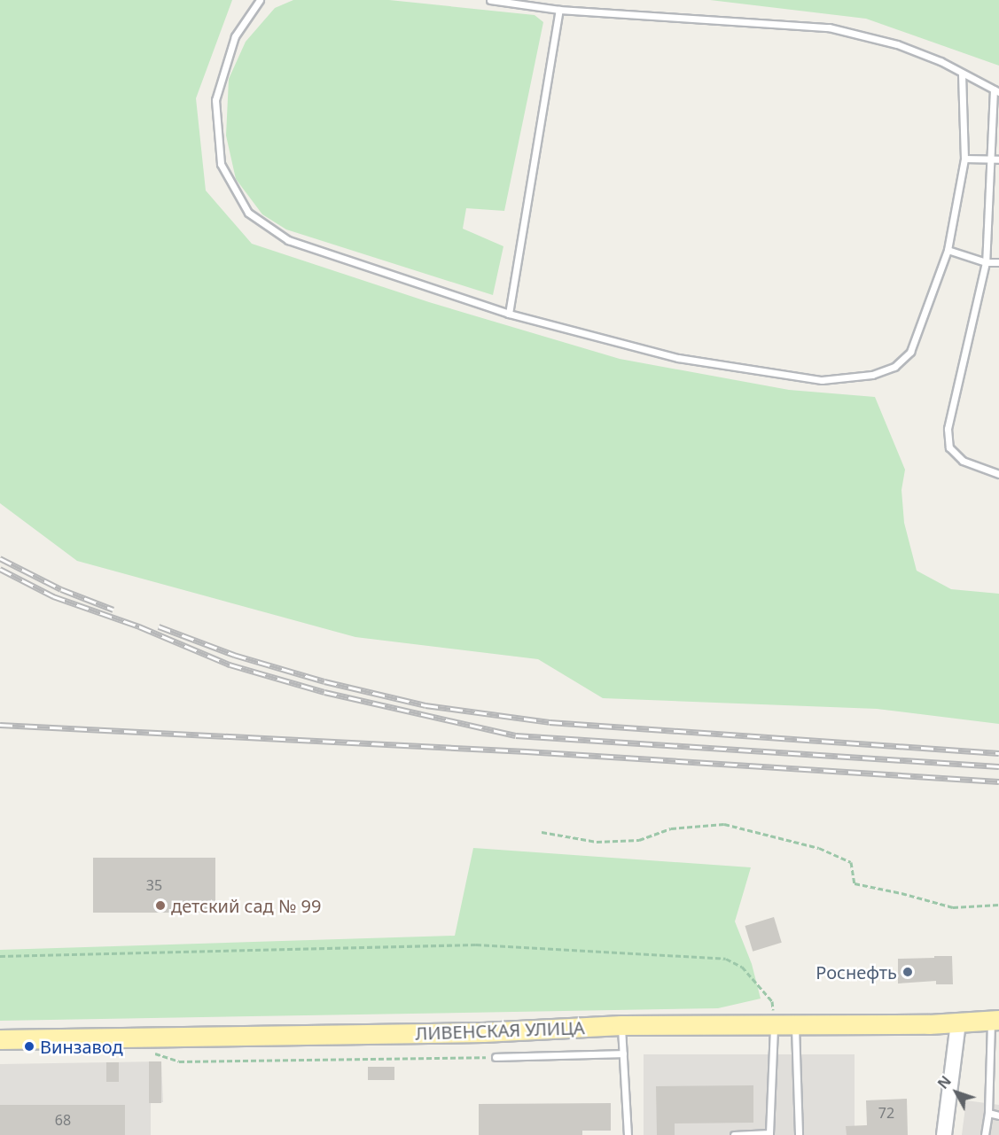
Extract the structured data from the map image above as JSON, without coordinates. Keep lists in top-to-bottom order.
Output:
{
  "streets": {
    "main road": ["ЛИВЕНСКАЯ УЛИЦА"]
  },
  "places": ["детский сад № 99", "Роснефть", "Винзавод"],
  "house_numbers": ["35", "72", "68"],
  "north": "top left"
}
